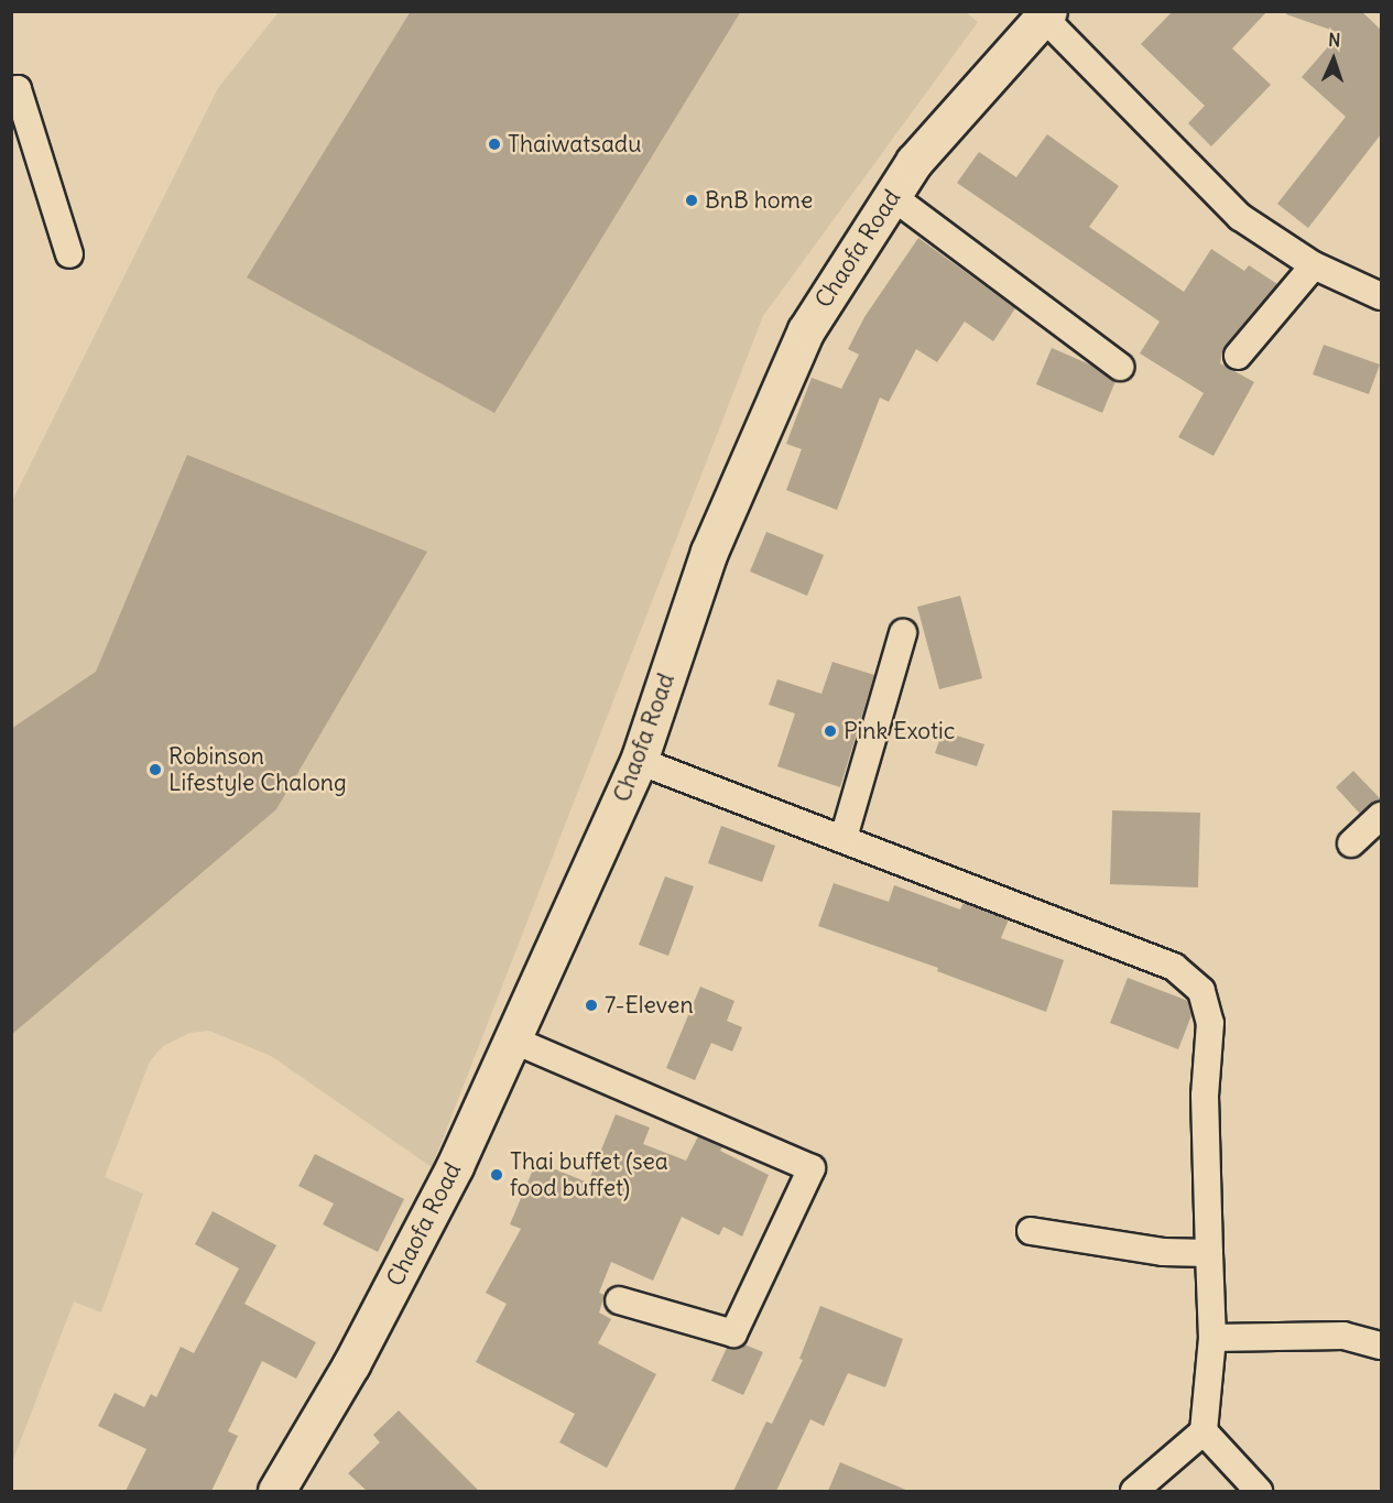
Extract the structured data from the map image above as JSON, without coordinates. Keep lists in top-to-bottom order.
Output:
{
  "streets": {
    "main road": ["Chaofa Road"]
  },
  "places": [
    "Thaiwatsadu",
    "BnB home",
    "Pink Exotic",
    "Robinson Lifestyle Chalong",
    "7-Eleven",
    "Thai buffet (sea food buffet)"
  ],
  "north": "top"
}
